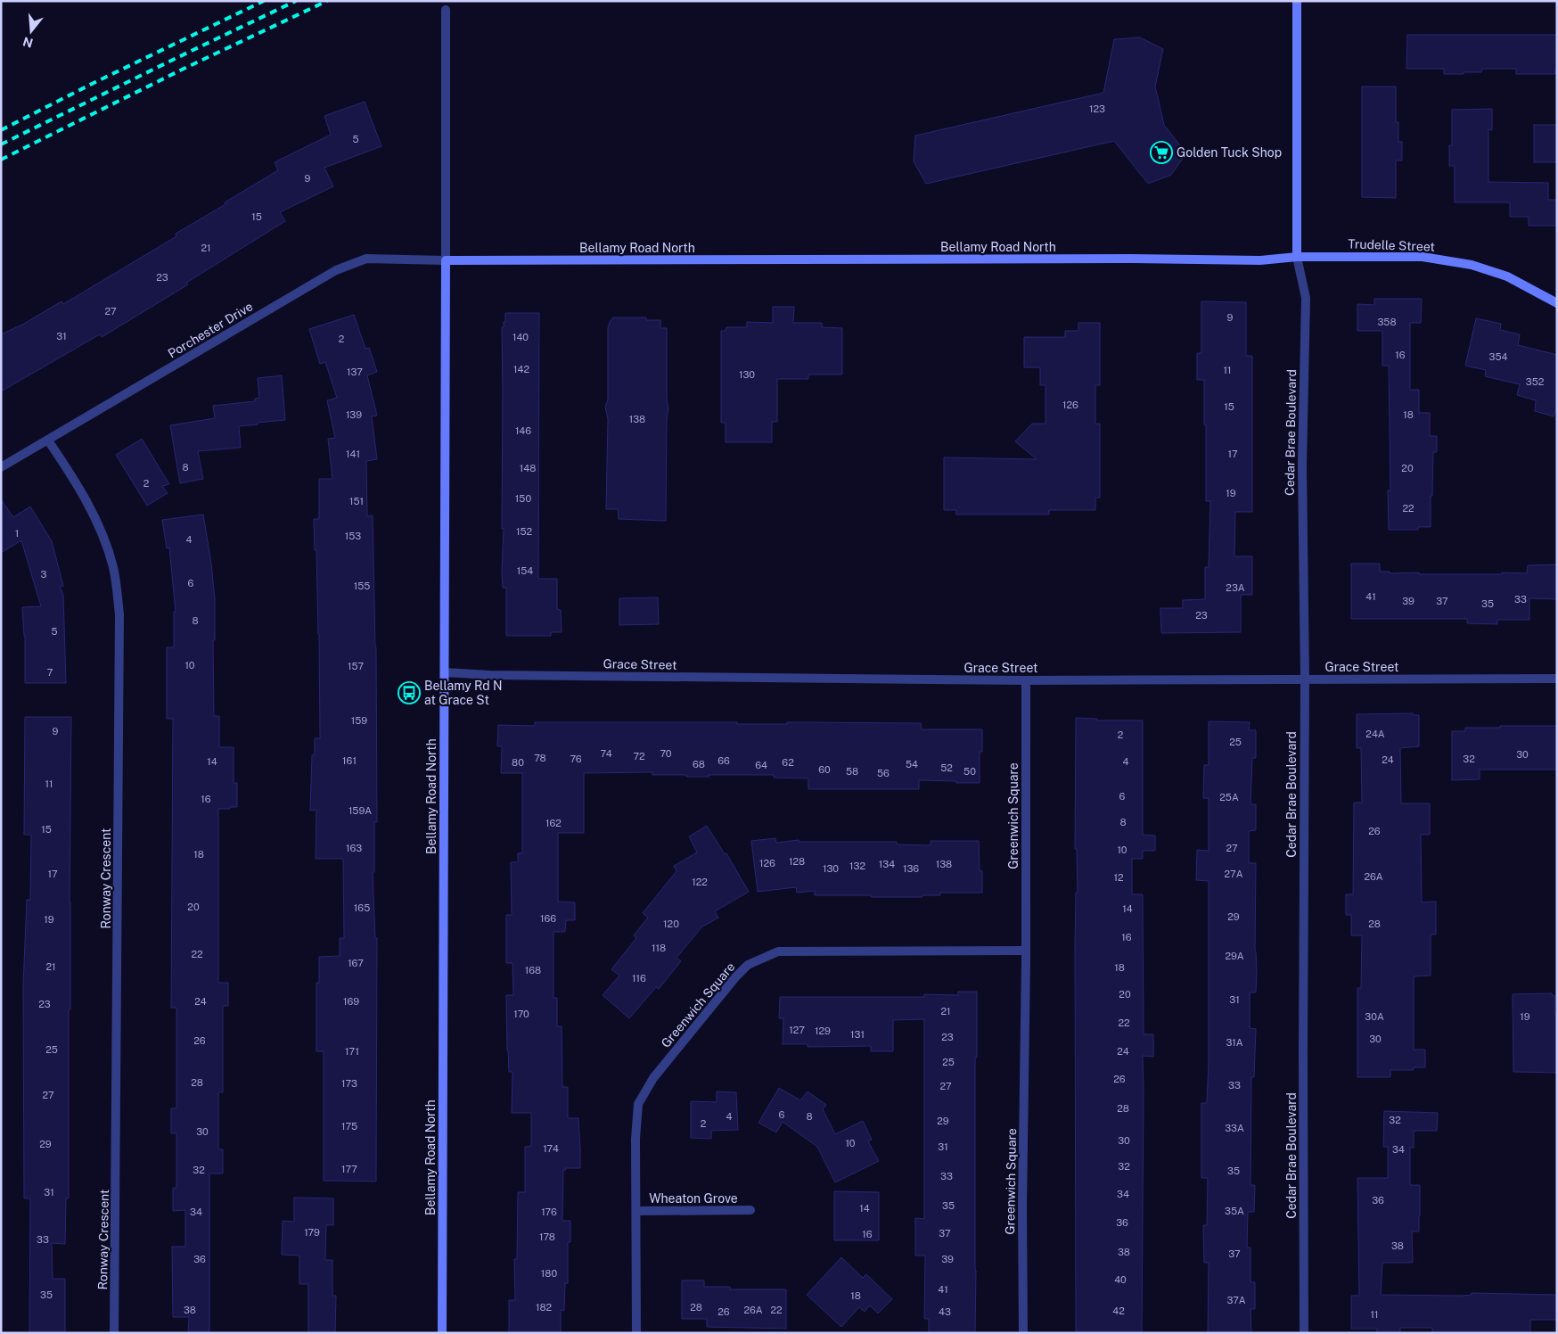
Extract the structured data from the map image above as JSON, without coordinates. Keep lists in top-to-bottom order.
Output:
{
  "streets": {
    "street": [
      "Trudelle Street",
      "Bellamy Road North",
      "Porchester Drive",
      "Cedar Brae Boulevard",
      "Grace Street",
      "Greenwich Square",
      "Ronway Crescent",
      "Wheaton Grove"
    ]
  },
  "crossings": [
    ["Trudelle Street", "Bellamy Road North"],
    ["Trudelle Street", "Cedar Brae Boulevard"],
    ["Bellamy Road North", "Porchester Drive"],
    ["Bellamy Road North", "Cedar Brae Boulevard"],
    ["Bellamy Road North", "Grace Street"],
    ["Porchester Drive", "Ronway Crescent"],
    ["Cedar Brae Boulevard", "Grace Street"],
    ["Grace Street", "Greenwich Square"],
    ["Greenwich Square", "Wheaton Grove"]
  ],
  "places": {
    "supermarket": ["Golden Tuck Shop"],
    "bus stop": ["Bellamy Rd N at Grace St"]
  },
  "house_numbers": [
    "123",
    "5",
    "9",
    "15",
    "21",
    "23",
    "27",
    "9",
    "358",
    "31",
    "140",
    "2",
    "16",
    "354",
    "142",
    "11",
    "137",
    "130",
    "352",
    "126",
    "15",
    "139",
    "18",
    "138",
    "146",
    "141",
    "17",
    "8",
    "148",
    "20",
    "2",
    "19",
    "150",
    "151",
    "22",
    "152",
    "1",
    "153",
    "4",
    "154",
    "3",
    "6",
    "155",
    "23A",
    "41",
    "33",
    "39",
    "37",
    "35",
    "23",
    "8",
    "5",
    "10",
    "157",
    "7",
    "159",
    "9",
    "24A",
    "2",
    "25",
    "74",
    "70",
    "30",
    "72",
    "78",
    "76",
    "32",
    "24",
    "161",
    "66",
    "14",
    "4",
    "80",
    "62",
    "68",
    "54",
    "64",
    "52",
    "60",
    "58",
    "50",
    "56",
    "11",
    "6",
    "25A",
    "16",
    "159A",
    "8",
    "162",
    "15",
    "26",
    "163",
    "27",
    "10",
    "18",
    "128",
    "126",
    "134",
    "138",
    "132",
    "130",
    "136",
    "17",
    "27A",
    "26A",
    "12",
    "122",
    "20",
    "165",
    "14",
    "29",
    "166",
    "19",
    "120",
    "28",
    "16",
    "118",
    "22",
    "29A",
    "167",
    "21",
    "18",
    "168",
    "116",
    "20",
    "31",
    "24",
    "169",
    "23",
    "21",
    "170",
    "30A",
    "19",
    "22",
    "127",
    "129",
    "131",
    "23",
    "30",
    "26",
    "31A",
    "25",
    "171",
    "24",
    "25",
    "26",
    "28",
    "173",
    "33",
    "27",
    "27",
    "28",
    "6",
    "4",
    "8",
    "32",
    "29",
    "2",
    "175",
    "33A",
    "30",
    "30",
    "10",
    "29",
    "31",
    "174",
    "34",
    "32",
    "177",
    "32",
    "35",
    "33",
    "31",
    "34",
    "36",
    "35",
    "14",
    "35A",
    "34",
    "176",
    "36",
    "179",
    "37",
    "16",
    "178",
    "33",
    "38",
    "38",
    "37",
    "36",
    "39",
    "180",
    "40",
    "41",
    "35",
    "18",
    "37A",
    "182",
    "28",
    "38",
    "26A",
    "22",
    "42",
    "26",
    "43",
    "11"
  ],
  "north": "bottom"
}
